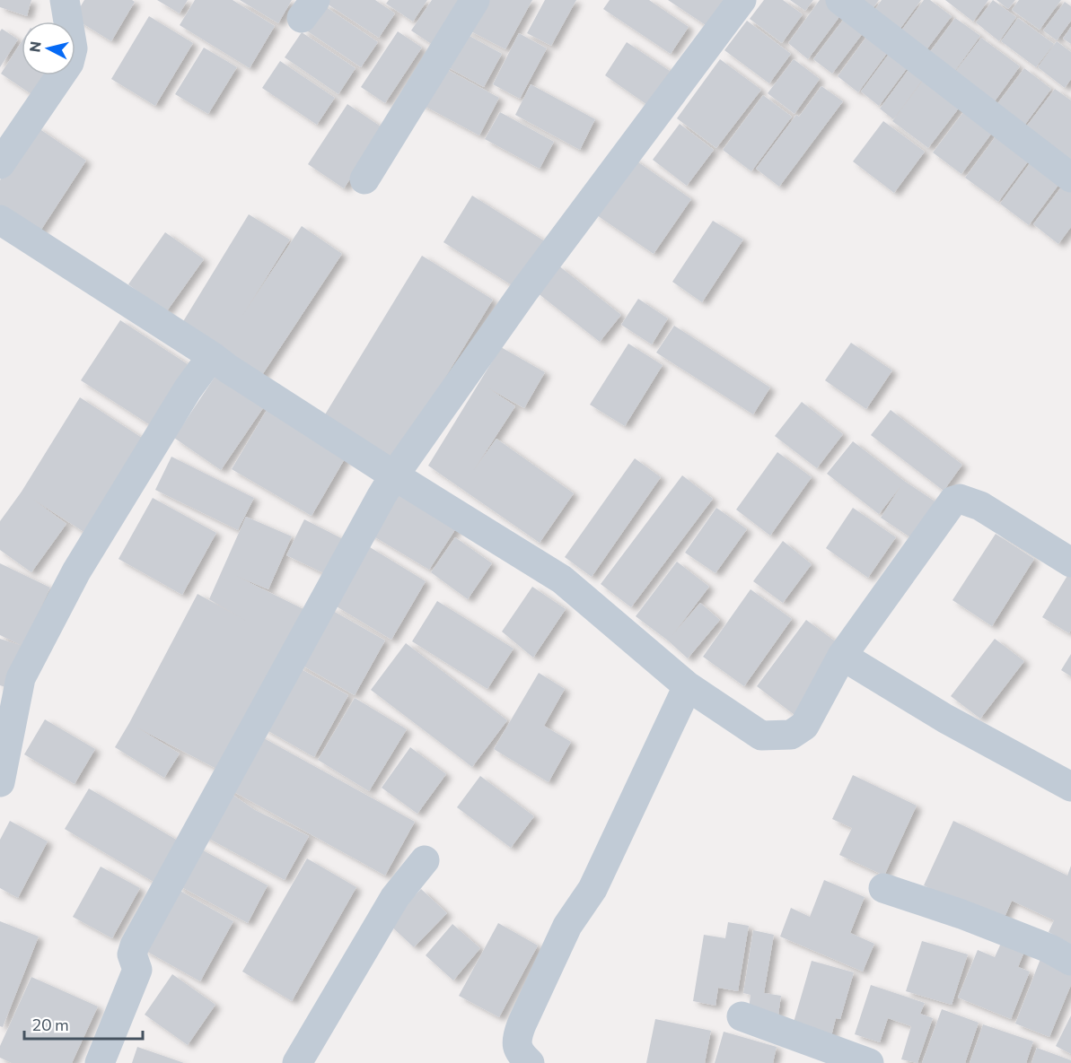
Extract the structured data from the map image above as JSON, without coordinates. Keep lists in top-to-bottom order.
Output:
{
  "scale_bar": "20 m",
  "north": "left"
}
